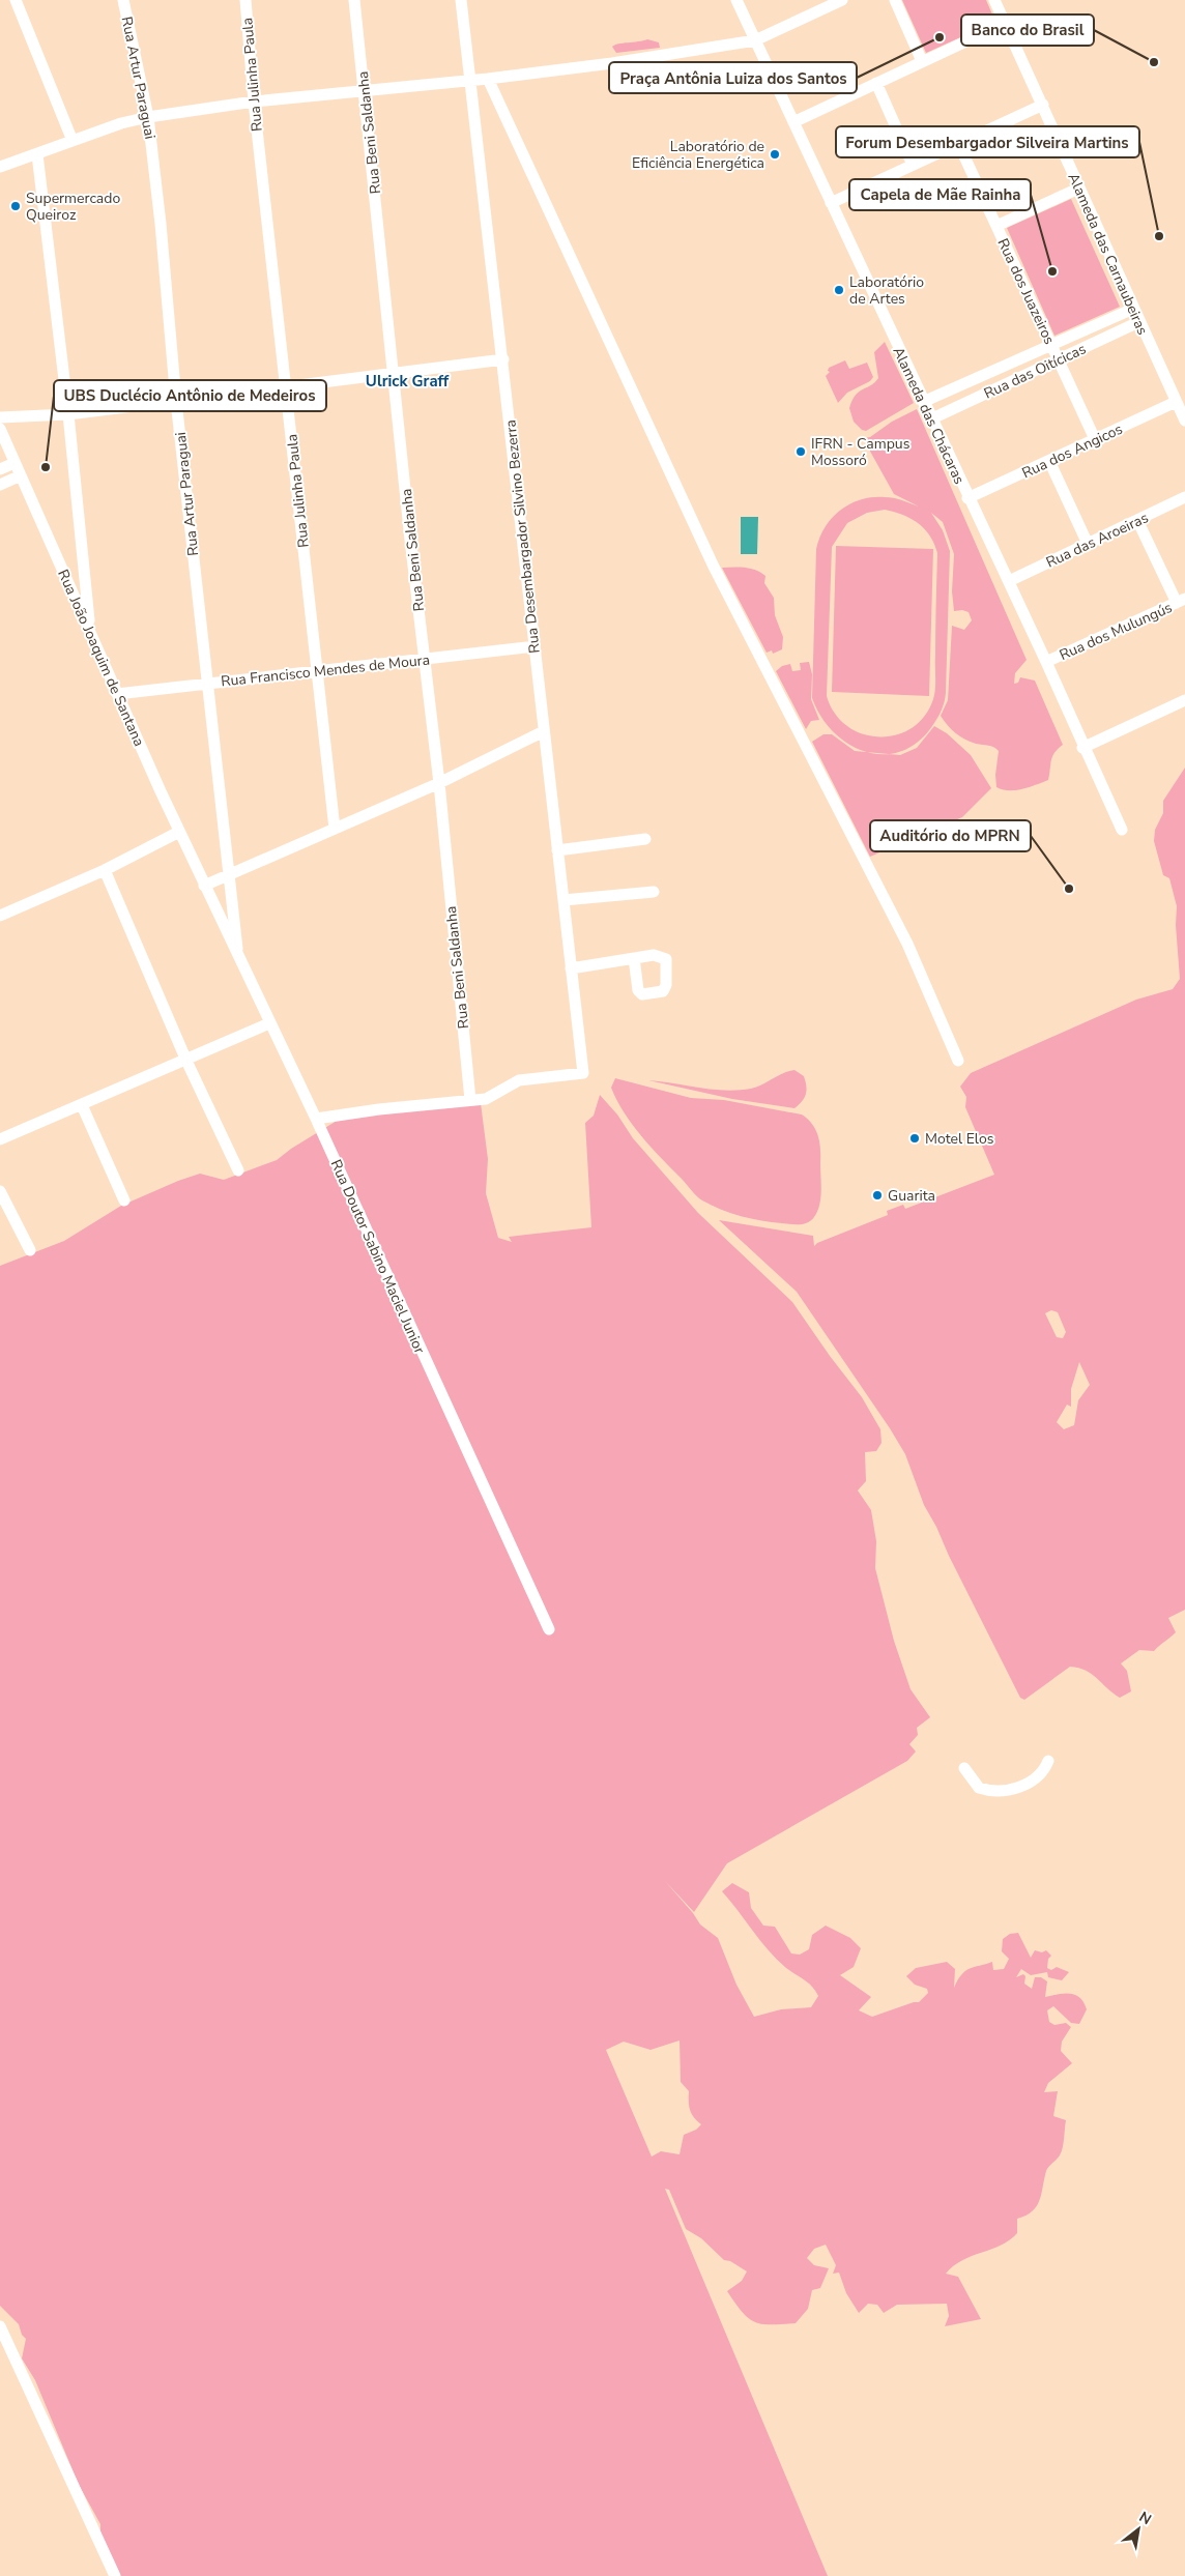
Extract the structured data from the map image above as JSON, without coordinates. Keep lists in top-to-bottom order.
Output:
{
  "streets": {
    "street": [
      "Rua Julinha Paula",
      "Rua Artur Paraguai",
      "Rua Beni Saldanha",
      "Alameda das Carnaubeiras",
      "Rua dos Juazeiros",
      "Rua das Oitícicas",
      "Alameda das Chácaras",
      "Rua dos Angicos",
      "Rua Desembargador Silvino Bezerra",
      "Rua das Aroeiras",
      "Rua dos Mulungús",
      "Rua João Joaquim de Santana",
      "Rua Francisco Mendes de Moura",
      "Rua Doutor Sabino Maciel Junior"
    ]
  },
  "crossings": [
    ["Rua Julinha Paula", "Rua Francisco Mendes de Moura"],
    ["Rua Artur Paraguai", "Rua Francisco Mendes de Moura"],
    ["Rua Artur Paraguai", "Rua Doutor Sabino Maciel Junior"],
    ["Rua Beni Saldanha", "Rua Desembargador Silvino Bezerra"],
    ["Rua Beni Saldanha", "Rua Francisco Mendes de Moura"],
    ["Alameda das Carnaubeiras", "Rua das Oitícicas"],
    ["Alameda das Carnaubeiras", "Rua dos Angicos"],
    ["Rua dos Juazeiros", "Rua das Oitícicas"],
    ["Rua dos Juazeiros", "Rua dos Angicos"],
    ["Rua das Oitícicas", "Alameda das Chácaras"],
    ["Alameda das Chácaras", "Rua dos Angicos"],
    ["Alameda das Chácaras", "Rua das Aroeiras"],
    ["Alameda das Chácaras", "Rua dos Mulungús"],
    ["Rua Desembargador Silvino Bezerra", "Rua Francisco Mendes de Moura"],
    ["Rua João Joaquim de Santana", "Rua Francisco Mendes de Moura"],
    ["Rua João Joaquim de Santana", "Rua Doutor Sabino Maciel Junior"]
  ],
  "districts": ["Ulrick Graff"],
  "places": [
    "Praça Antônia Luiza dos Santos",
    "Banco do Brasil",
    "Laboratório de Eficiência Energética",
    "Supermercado Queiroz",
    "Forum Desembargador Silveira Martins",
    "Capela de Mãe Rainha",
    "Laboratório de Artes",
    "IFRN - Campus Mossoró",
    "UBS Duclécio Antônio de Medeiros",
    "Auditório do MPRN",
    "Motel Elos",
    "Guarita"
  ],
  "north": "top right"
}
